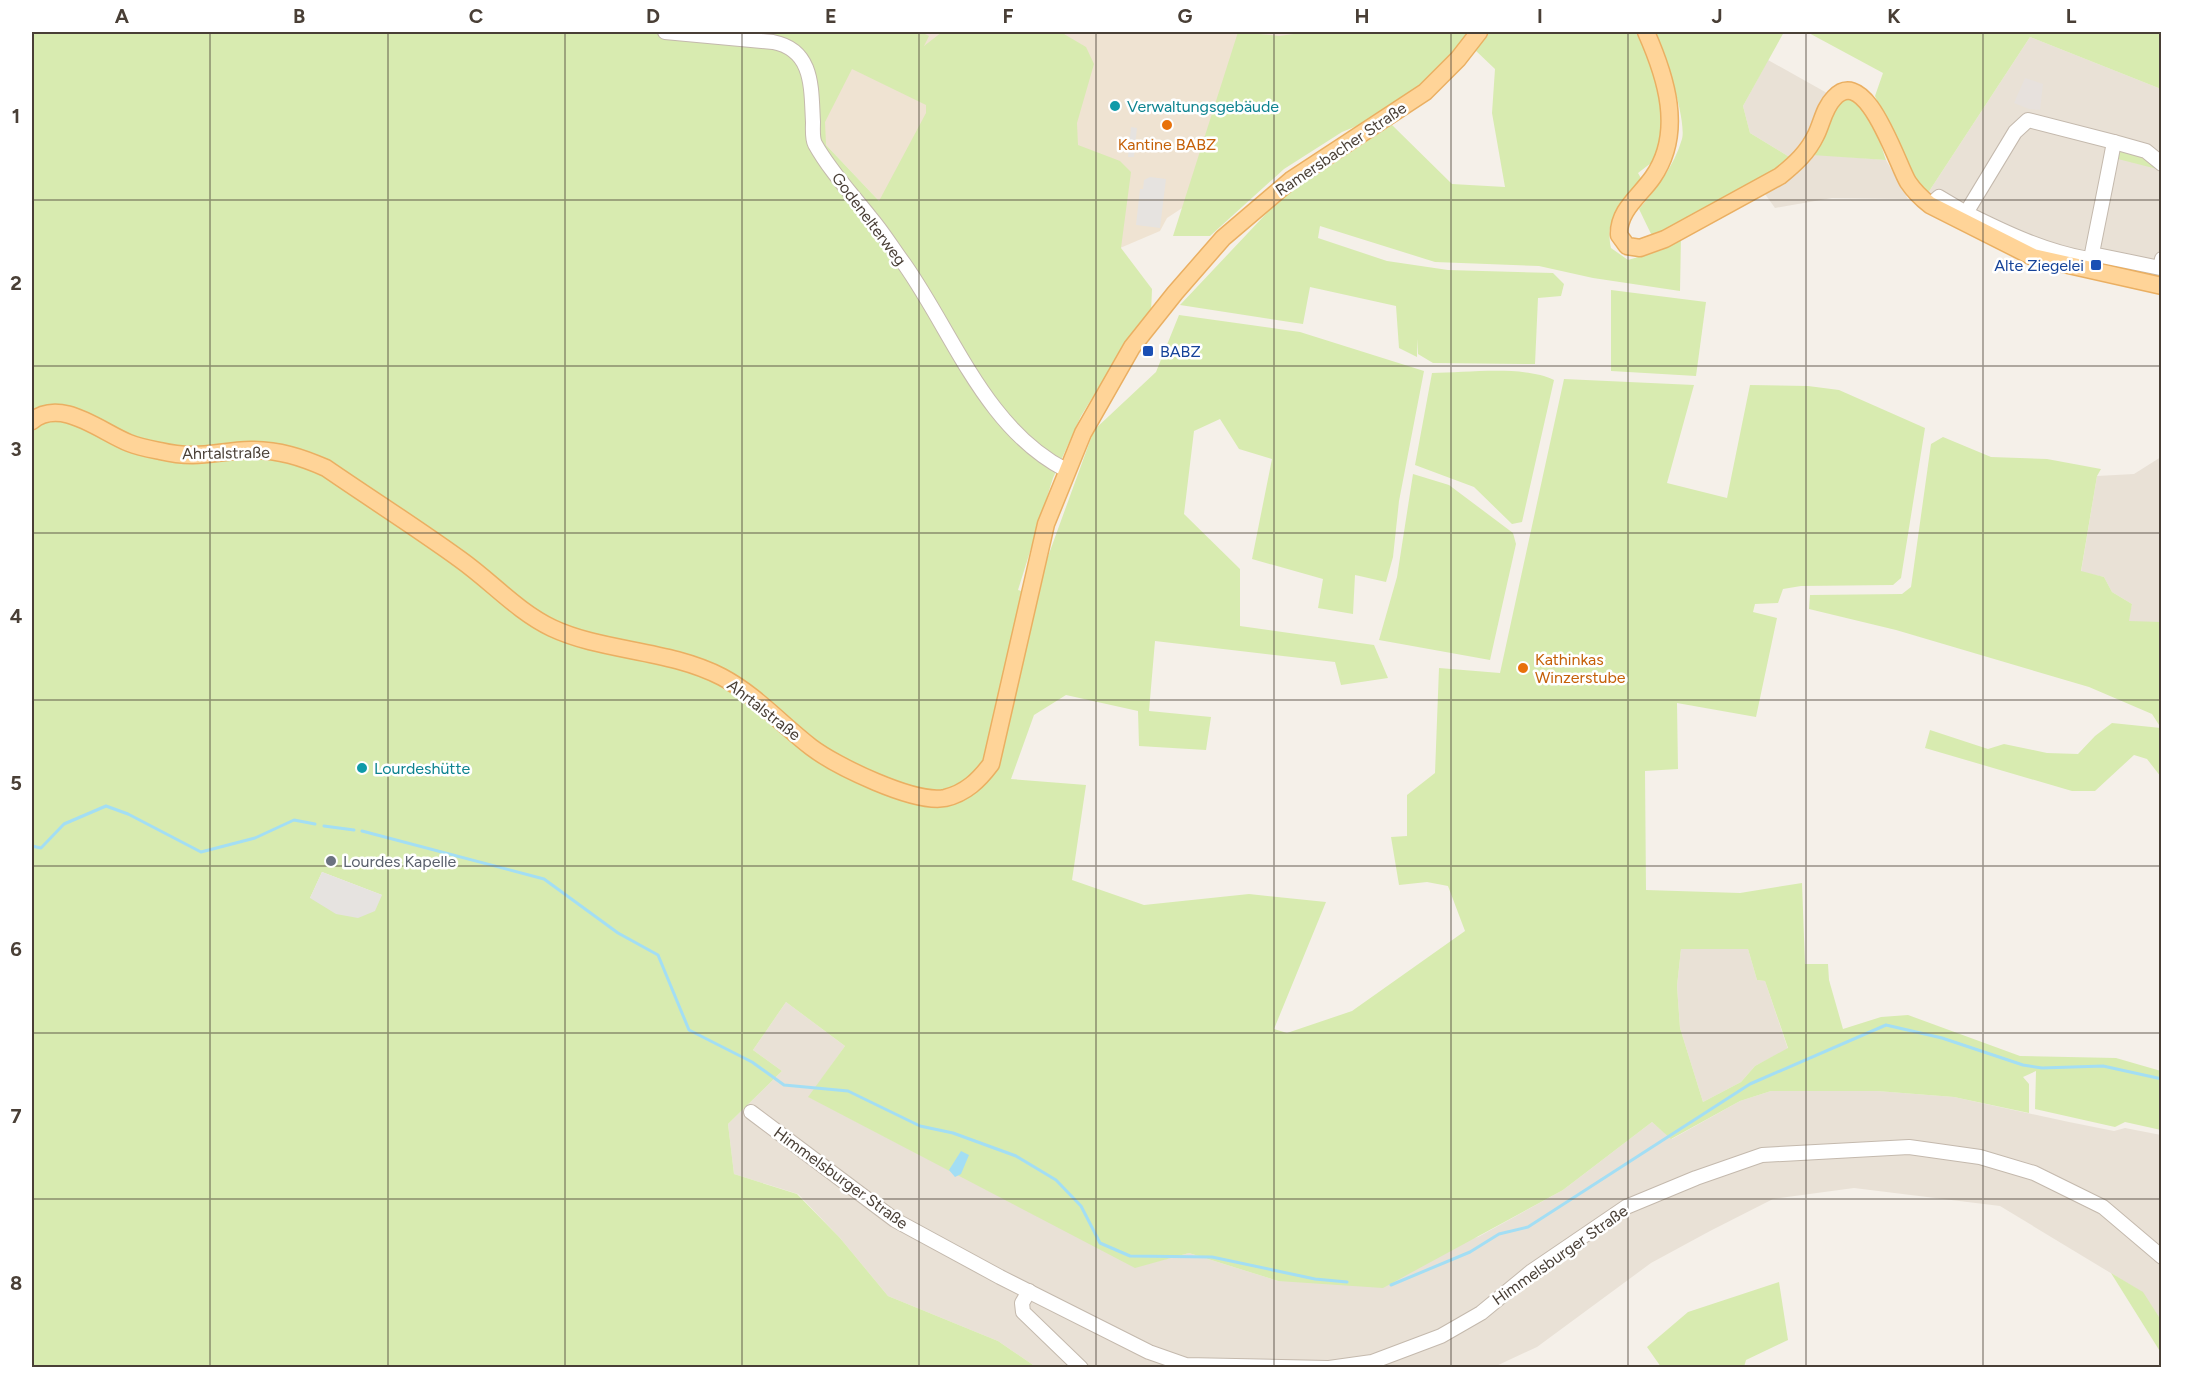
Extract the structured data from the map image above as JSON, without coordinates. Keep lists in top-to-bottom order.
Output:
{
  "streets": {
    "main road": ["Ramersbacher Straße", "Ahrtalstraße"],
    "street": ["Godenelterweg", "Himmelsburger Straße"]
  },
  "crossings": [
    ["Ramersbacher Straße", "Ahrtalstraße"],
    ["Godenelterweg", "Ahrtalstraße"]
  ],
  "places": {
    "other": [
      "Verwaltungsgebäude",
      "Kantine BABZ",
      "Kathinkas Winzerstube",
      "Lourdeshütte",
      "Lourdes Kapelle"
    ],
    "transit": ["Alte Ziegelei", "BABZ"]
  },
  "grid": {
    "columns": [
      "A",
      "B",
      "C",
      "D",
      "E",
      "F",
      "G",
      "H",
      "I",
      "J",
      "K",
      "L"
    ],
    "rows": [
      "1",
      "2",
      "3",
      "4",
      "5",
      "6",
      "7",
      "8"
    ]
  }
}
